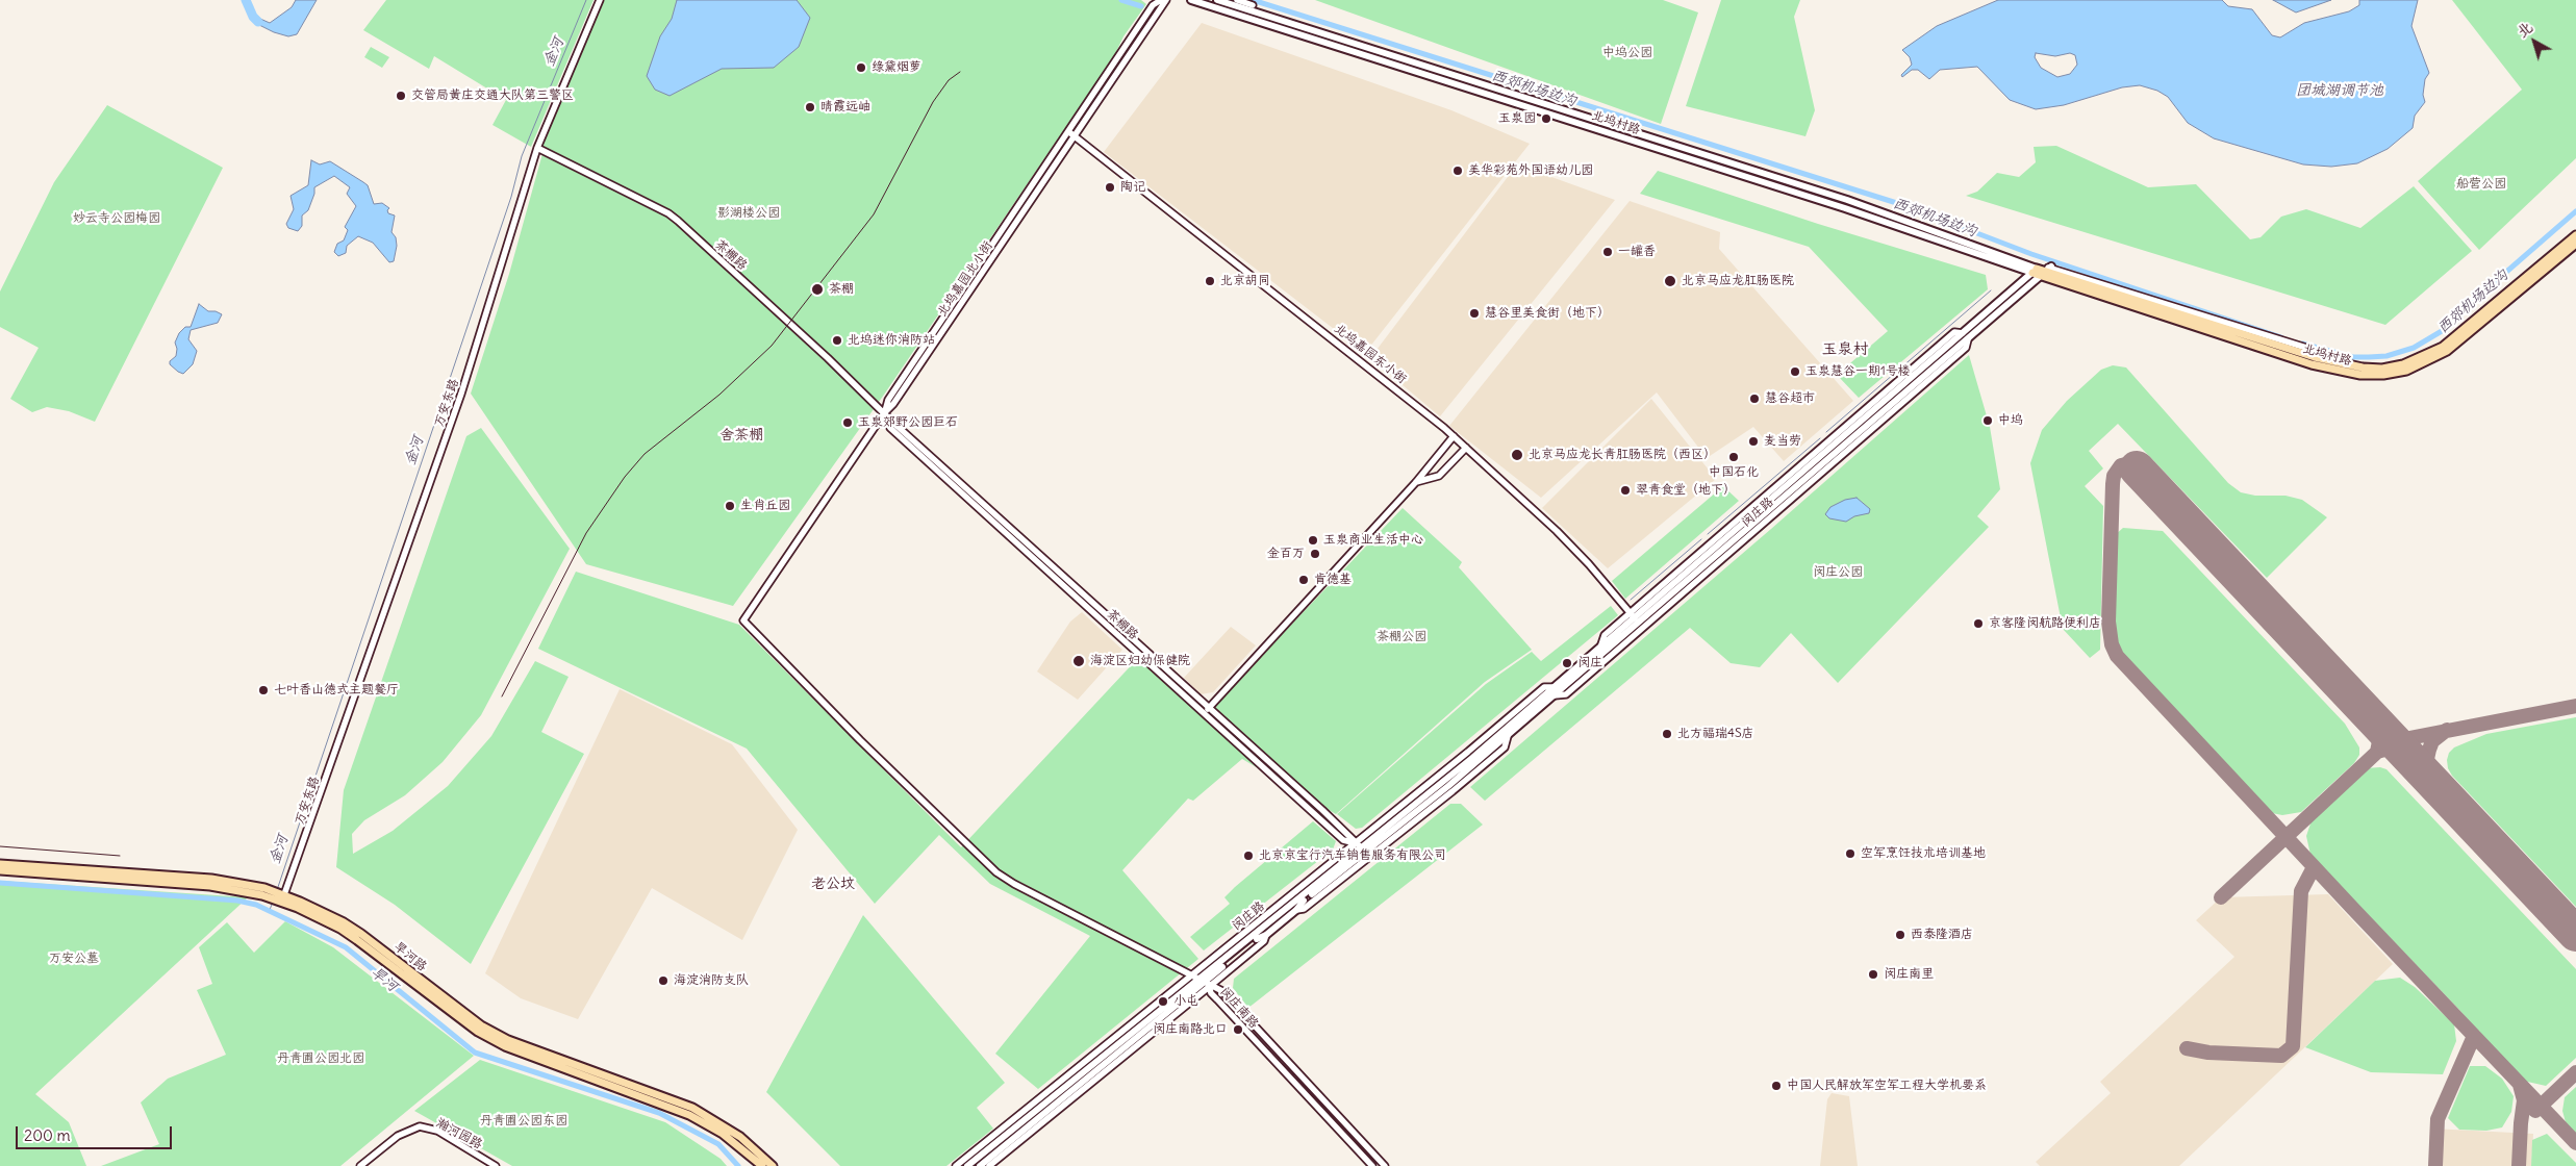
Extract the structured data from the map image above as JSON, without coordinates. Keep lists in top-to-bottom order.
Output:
{
  "streets": {
    "main road": ["北坞村路", "闵庄路", "旱河路"],
    "street": [
      "茶棚路",
      "北坞嘉园北小街",
      "北坞嘉园东小街",
      "万安东路",
      "闵庄南路",
      "瀚河园路"
    ]
  },
  "crossings": [
    ["北坞村路", "闵庄路"],
    ["茶棚路", "北坞嘉园北小街"],
    ["茶棚路", "万安东路"],
    ["茶棚路", "闵庄路"],
    ["北坞嘉园北小街", "北坞嘉园东小街"],
    ["北坞嘉园北小街", "闵庄路"],
    ["北坞嘉园东小街", "闵庄路"],
    ["万安东路", "旱河路"],
    ["闵庄路", "闵庄南路"]
  ],
  "districts": ["玉泉村", "舍茶棚", "老公坟"],
  "water": [
    "金河",
    "西郊机场边沟",
    "团城湖调节池",
    "旱河"
  ],
  "parks": [
    "中坞公园",
    "船营公园",
    "影湖楼公园",
    "妙云寺公园梅园",
    "闵庄公园",
    "茶棚公园",
    "万安公墓",
    "丹青圃公园北园",
    "丹青圃公园东园"
  ],
  "places": [
    "绿黛烟萝",
    "交管局黄庄交通大队第三警区",
    "晴霞远岫",
    "玉泉园",
    "美华彩苑外国语幼儿园",
    "陶记",
    "一罐香",
    "北京胡同",
    "北京马应龙肛肠医院",
    "茶棚",
    "慧谷里美食街（地下）",
    "北坞迷你消防站",
    "玉泉慧谷一期1号楼",
    "慧谷超市",
    "中坞",
    "玉泉郊野公园巨石",
    "麦当劳",
    "北京马应龙长青肛肠医院（西区）",
    "中国石化",
    "翠青食堂（地下）",
    "生肖丘园",
    "玉泉商业生活中心",
    "金百万",
    "肯德基",
    "京客隆闵航路便利店",
    "海淀区妇幼保健院",
    "闵庄",
    "七叶香山德式主题餐厅",
    "北方福瑞4S店",
    "空军烹饪技术培训基地",
    "北京京宝行汽车销售服务有限公司",
    "西泰隆酒店",
    "闵庄南里",
    "海淀消防支队",
    "小屯",
    "闵庄南路北口",
    "中国人民解放军空军工程大学机要系"
  ],
  "scale_bar": "200 m",
  "north": "top left"
}
